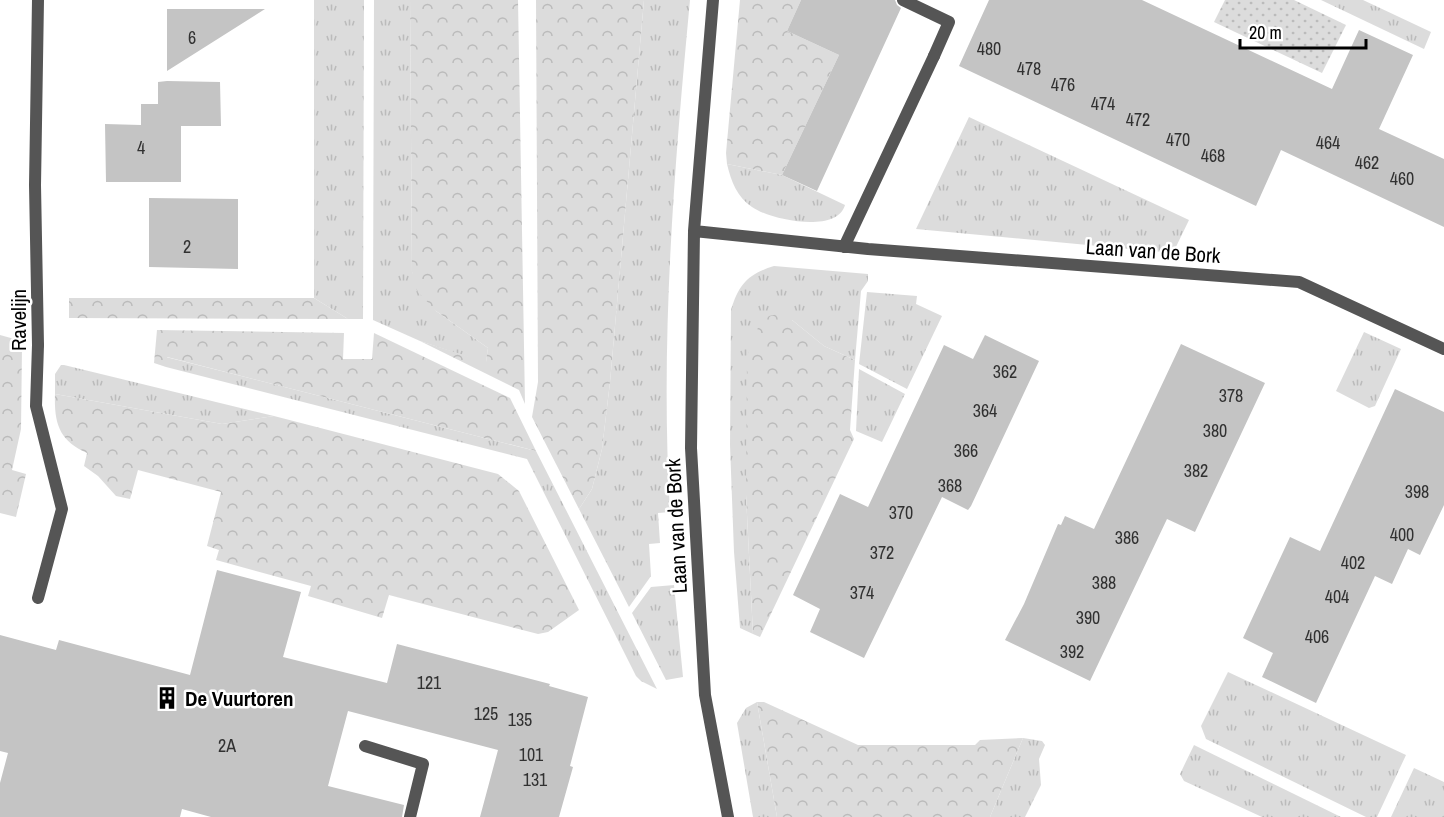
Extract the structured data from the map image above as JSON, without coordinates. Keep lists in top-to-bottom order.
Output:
{
  "streets": {
    "street": ["Laan van de Bork", "Ravelijn"]
  },
  "places": {
    "building": ["De Vuurtoren"]
  },
  "house_numbers": [
    "6",
    "480",
    "478",
    "476",
    "474",
    "472",
    "470",
    "464",
    "4",
    "468",
    "462",
    "460",
    "2",
    "362",
    "378",
    "364",
    "380",
    "366",
    "382",
    "368",
    "398",
    "370",
    "400",
    "386",
    "372",
    "402",
    "388",
    "374",
    "404",
    "390",
    "406",
    "392",
    "121",
    "125",
    "135",
    "2A",
    "101",
    "131"
  ],
  "scale_bar": "20 m"
}
